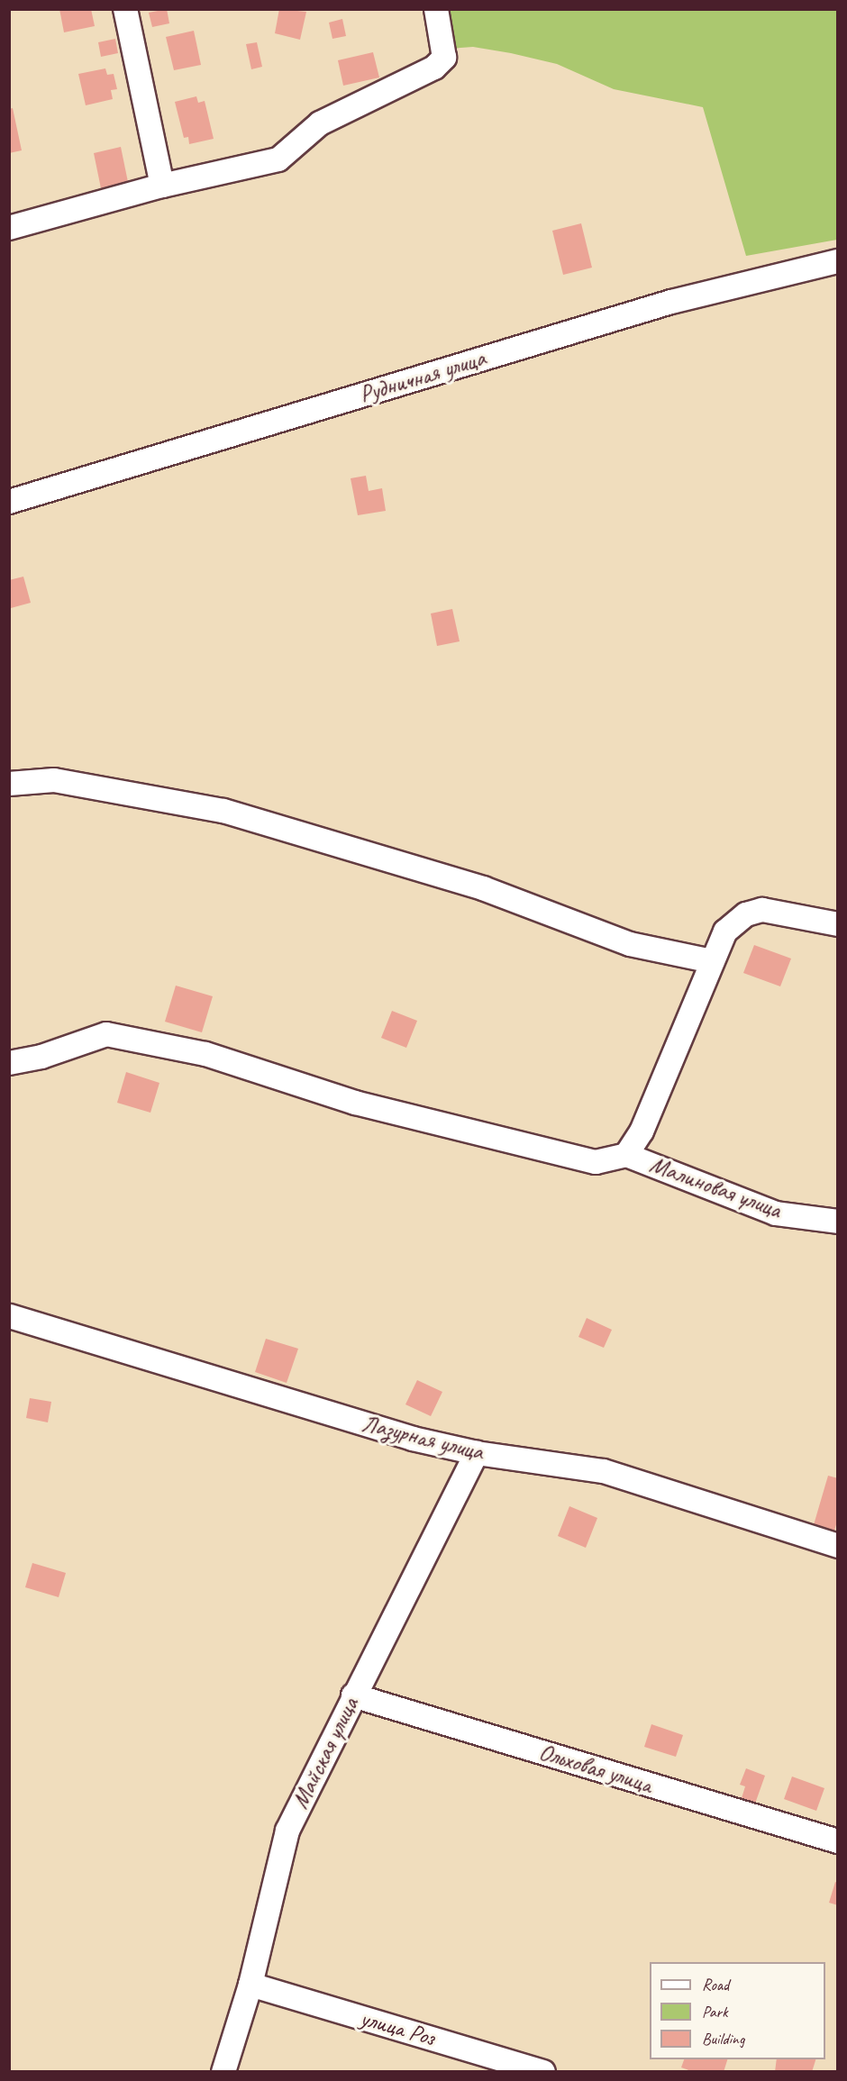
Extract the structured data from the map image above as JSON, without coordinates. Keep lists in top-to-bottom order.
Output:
{
  "streets": {
    "street": [
      "Рудничная улица",
      "Малиновая улица",
      "Лазурная улица",
      "Майская улица",
      "Ольховая улица",
      "улица Роз"
    ]
  },
  "crossings": [
    ["Лазурная улица", "Майская улица"],
    ["Майская улица", "Ольховая улица"],
    ["Майская улица", "улица Роз"]
  ],
  "legend": ["Road", "Park", "Building"]
}
